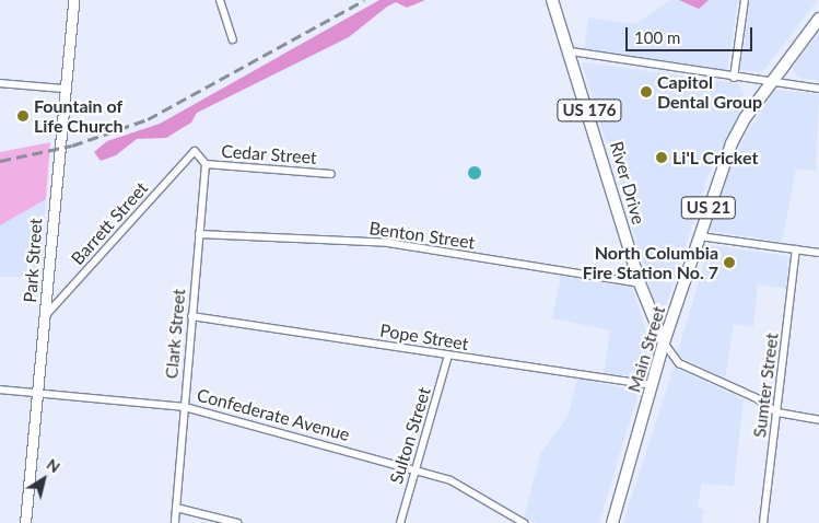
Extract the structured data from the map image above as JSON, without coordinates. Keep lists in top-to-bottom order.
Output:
{
  "streets": {
    "main road": [
      "US 176",
      "River Drive",
      "US 21",
      "Main Street"
    ],
    "street": [
      "Cedar Street",
      "Barrett Street",
      "Benton Street",
      "Park Street",
      "Clark Street",
      "Pope Street",
      "Sumter Street",
      "Confederate Avenue",
      "Sulton Street"
    ]
  },
  "crossings": [
    ["Cedar Street", "Barrett Street"],
    ["Cedar Street", "Clark Street"],
    ["River Drive", "Benton Street"],
    ["River Drive", "Main Street"],
    ["Barrett Street", "Park Street"],
    ["Barrett Street", "Clark Street"],
    ["Benton Street", "Clark Street"],
    ["Park Street", "Confederate Avenue"],
    ["Clark Street", "Pope Street"],
    ["Clark Street", "Confederate Avenue"],
    ["Pope Street", "Main Street"],
    ["Pope Street", "Sulton Street"],
    ["Confederate Avenue", "Sulton Street"]
  ],
  "places": [
    "Capitol Dental Group",
    "Fountain of Life Church",
    "Li'L Cricket",
    "North Columbia Fire Station No. 7"
  ],
  "scale_bar": "100 m",
  "north": "top right"
}
